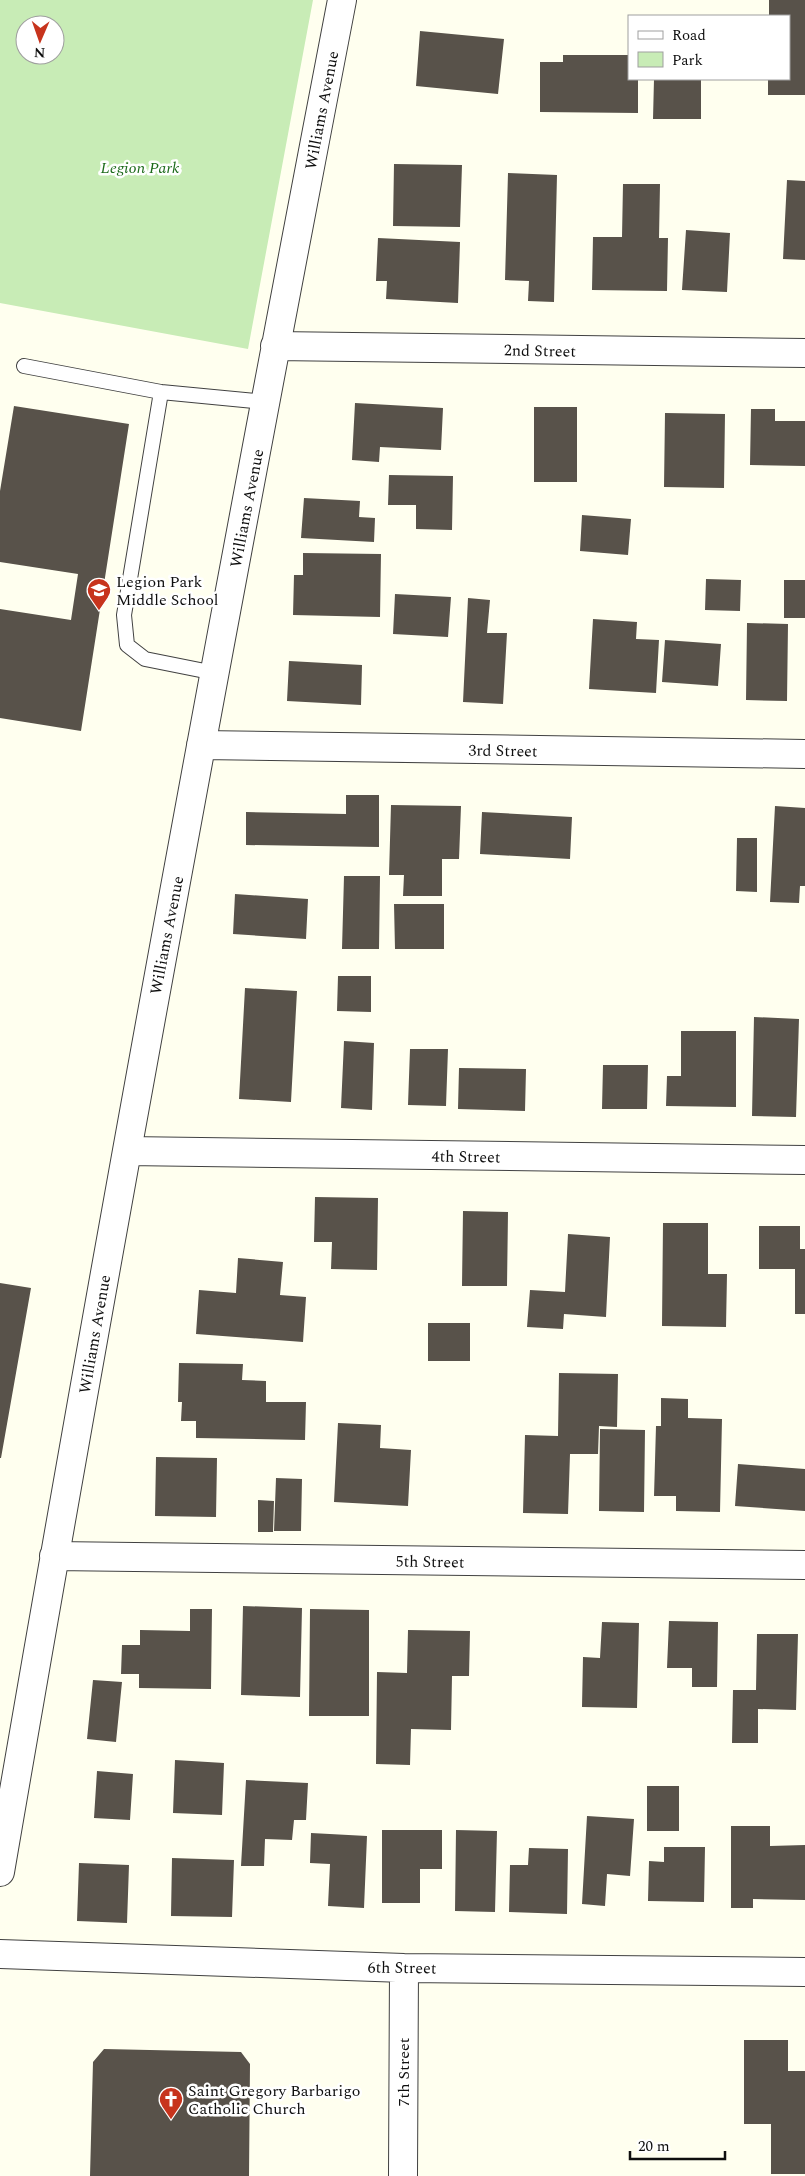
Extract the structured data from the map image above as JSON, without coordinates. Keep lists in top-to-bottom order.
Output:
{
  "streets": {
    "street": [
      "Williams Avenue",
      "2nd Street",
      "3rd Street",
      "4th Street",
      "5th Street",
      "6th Street",
      "7th Street"
    ]
  },
  "crossings": [
    ["Williams Avenue", "2nd Street"],
    ["Williams Avenue", "3rd Street"],
    ["Williams Avenue", "4th Street"],
    ["Williams Avenue", "5th Street"],
    ["6th Street", "7th Street"]
  ],
  "parks": ["Legion Park"],
  "places": {
    "school or university": ["Legion Park Middle School"],
    "church": ["Saint Gregory Barbarigo Catholic Church"]
  },
  "legend": ["Road", "Park"],
  "scale_bar": "20 m",
  "north": "bottom"
}
